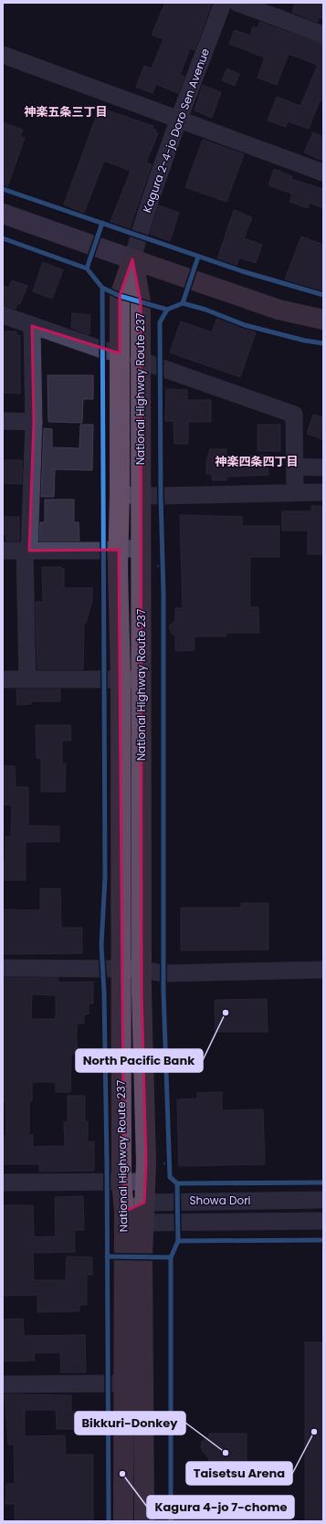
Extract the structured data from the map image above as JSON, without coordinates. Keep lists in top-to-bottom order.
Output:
{
  "streets": {
    "highway": ["National Highway Route 237"],
    "street": ["Kagura 2-4-jo Doro Sen Avenue", "Showa Dori"]
  },
  "crossings": [
    ["Kagura 2-4-jo Doro Sen Avenue", "National Highway Route 237"],
    ["National Highway Route 237", "Showa Dori"]
  ],
  "districts": ["神楽五条三丁目", "神楽四条四丁目"],
  "places": [
    "North Pacific Bank",
    "Taisetsu Arena",
    "Bikkuri-Donkey",
    "Kagura 4-jo 7-chome"
  ]
}
